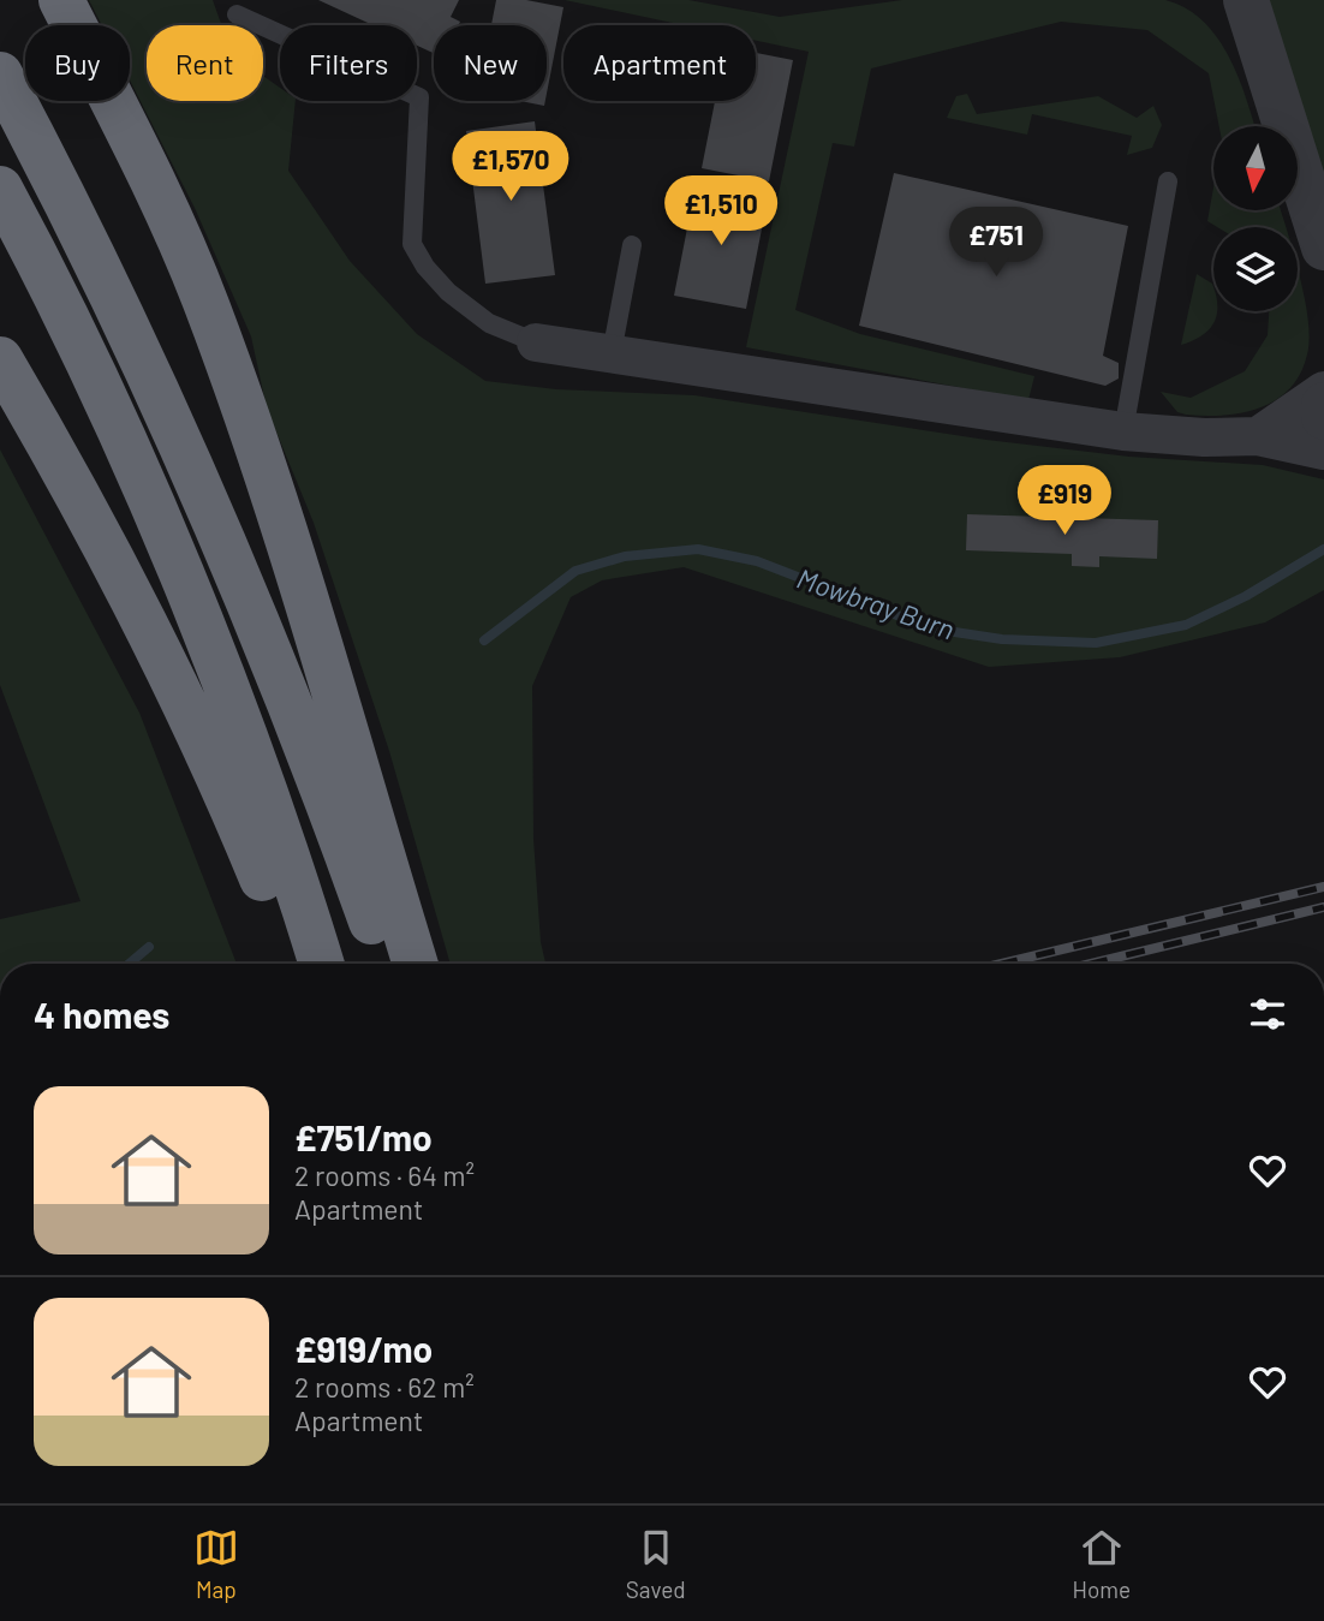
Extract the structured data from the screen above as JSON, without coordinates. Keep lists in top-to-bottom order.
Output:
{
  "water": ["Mowbray Burn"],
  "north": "bottom",
  "page": {
    "chip": [
      "Buy",
      "Rent",
      "Filters",
      "New",
      "Apartment"
    ],
    "price": [
      "£1,570",
      "£1,510",
      "£751",
      "£919"
    ],
    "heading": "4 homes",
    "list": [
      {
        "name": "£751/mo",
        "note": "2 rooms · 64 m² · Apartment"
      },
      {
        "name": "£919/mo",
        "note": "2 rooms · 62 m² · Apartment"
      }
    ],
    "tabs": ["Map", "Saved", "Home"]
  }
}
